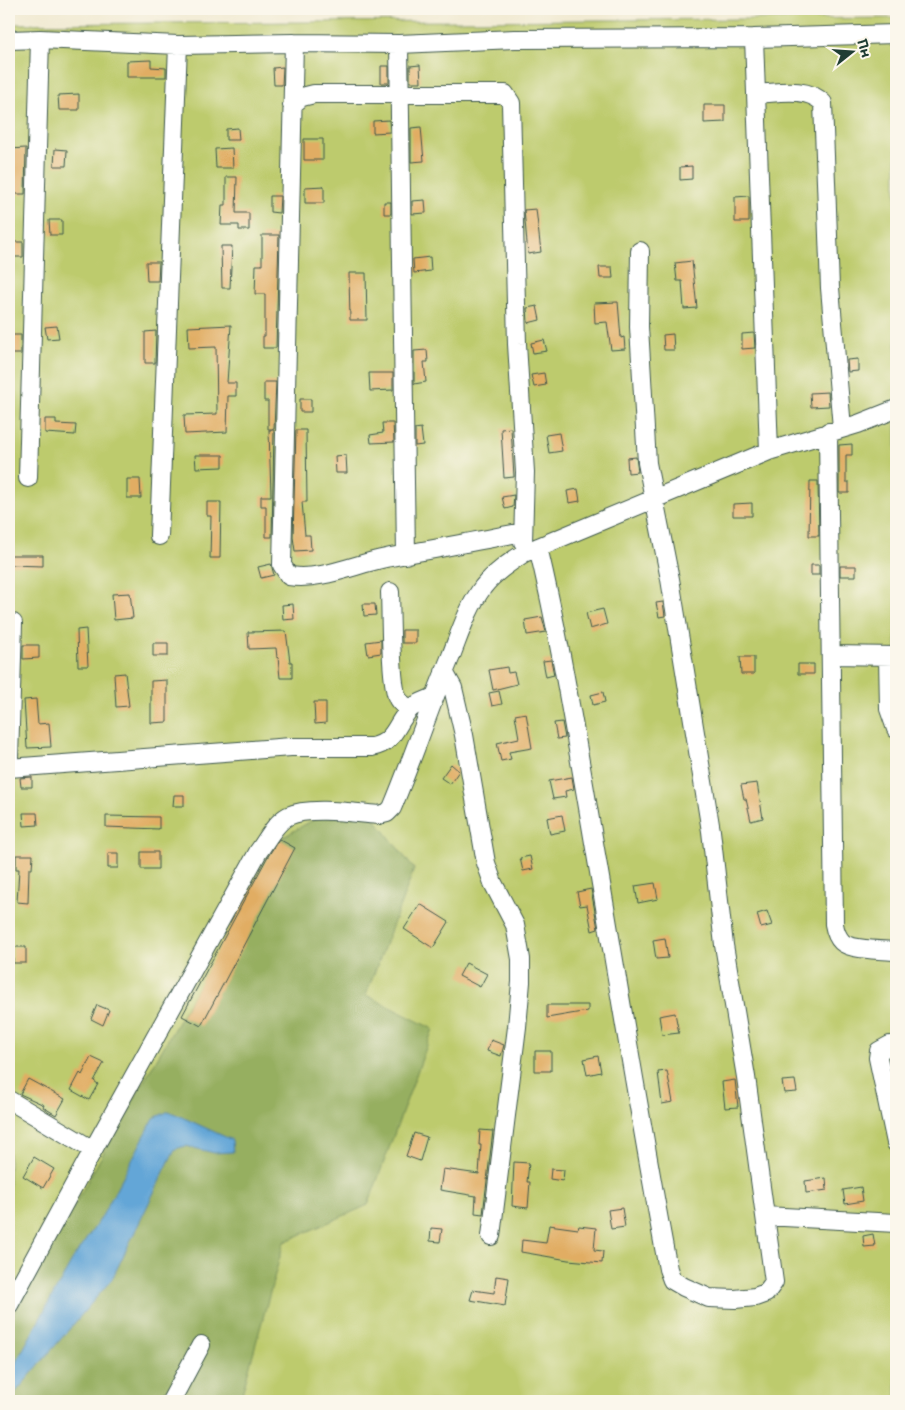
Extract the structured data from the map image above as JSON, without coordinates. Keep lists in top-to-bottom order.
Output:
{
  "north": "right"
}
